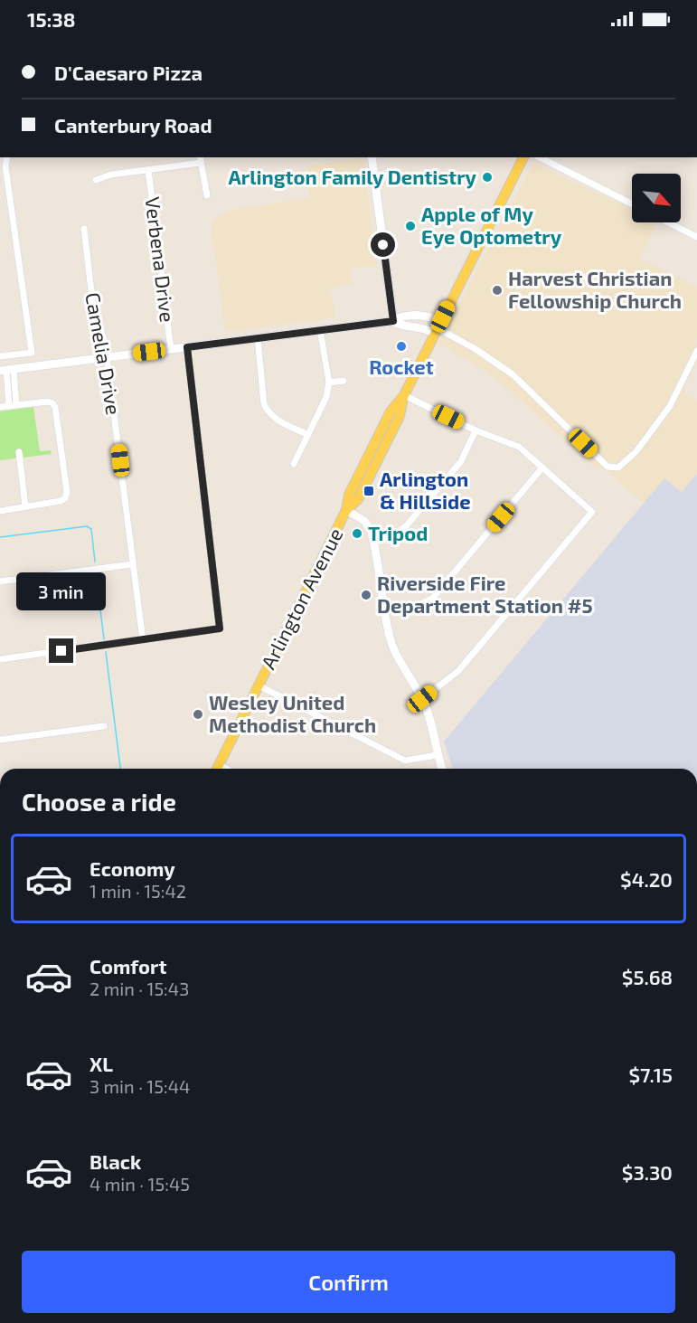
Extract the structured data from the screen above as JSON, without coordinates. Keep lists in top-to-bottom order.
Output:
{
  "streets": {
    "main road": ["Arlington Avenue"],
    "street": ["Verbena Drive", "Camelia Drive"]
  },
  "crossings": [
    ["Verbena Drive", "Camelia Drive"]
  ],
  "places": {
    "other": [
      "Arlington Family Dentistry",
      "Apple of My Eye Optometry",
      "Harvest Christian Fellowship Church",
      "Rocket",
      "Tripod",
      "Riverside Fire Department Station #5",
      "Wesley United Methodist Church"
    ],
    "transit": ["Arlington & Hillside"]
  },
  "north": "bottom right",
  "page": {
    "status": "15:38",
    "banner": ["D'Caesaro Pizza", "Canterbury Road"],
    "bubble": "3 min",
    "heading": "Choose a ride",
    "list": [
      {
        "name": "Economy",
        "note": "1 min · 15:42",
        "value": "$4.20"
      },
      {
        "name": "Comfort",
        "note": "2 min · 15:43",
        "value": "$5.68"
      },
      {
        "name": "XL",
        "note": "3 min · 15:44",
        "value": "$7.15"
      },
      {
        "name": "Black",
        "note": "4 min · 15:45",
        "value": "$3.30"
      }
    ],
    "buttons": "Confirm"
  }
}
